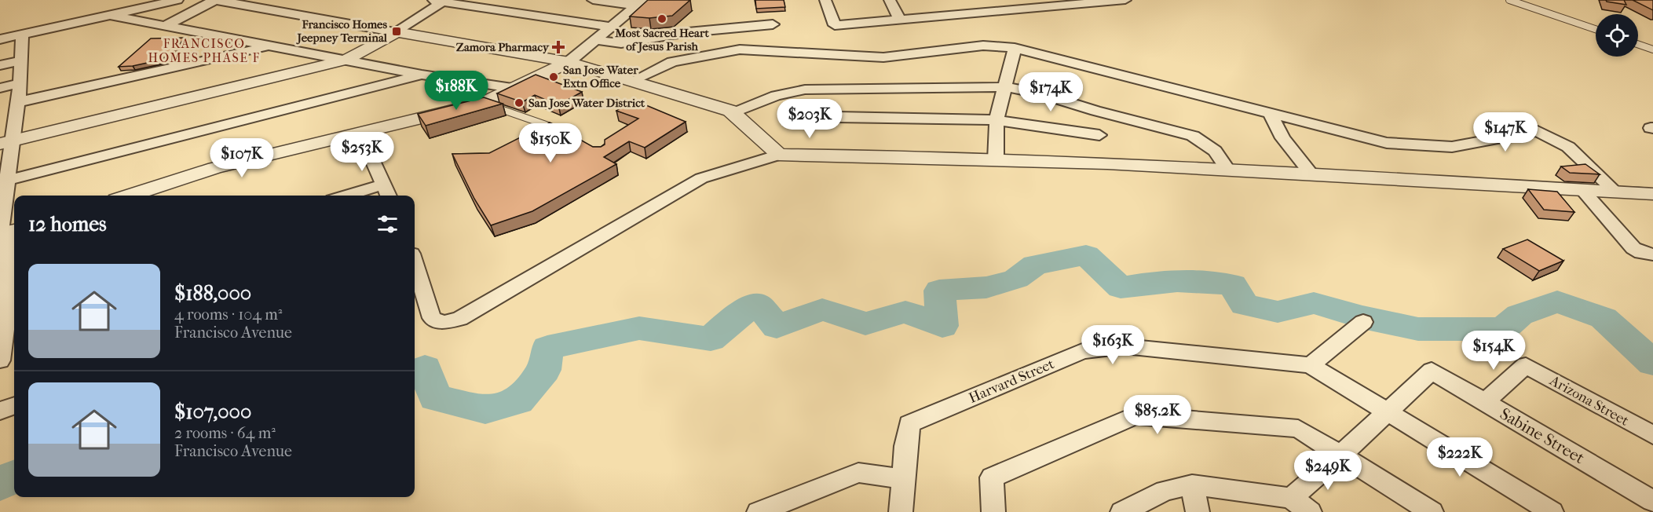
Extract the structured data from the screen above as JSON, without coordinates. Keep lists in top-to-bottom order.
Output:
{
  "streets": {
    "street": ["Harvard Street", "Arizona Street", "Sabine Street"]
  },
  "crossings": [
    ["Harvard Street", "Sabine Street"],
    ["Arizona Street", "Sabine Street"]
  ],
  "districts": ["FRANCISCO HOMES PHASE F"],
  "places": {
    "other": ["Most Sacred Heart of Jesus Parish", "San Jose Water Extn Office", "San Jose Water District"],
    "transit": ["Francisco Homes Jeepney Terminal"],
    "health": ["Zamora Pharmacy"]
  },
  "page": {
    "price": [
      "$188K",
      "$174K",
      "$203K",
      "$147K",
      "$150K",
      "$253K",
      "$107K",
      "$163K",
      "$154K",
      "$85.2K",
      "$222K",
      "$249K"
    ],
    "heading": "12 homes",
    "list": [
      {
        "name": "$188,000",
        "note": "4 rooms · 104 m² · Francisco Avenue"
      },
      {
        "name": "$107,000",
        "note": "2 rooms · 64 m² · Francisco Avenue"
      }
    ]
  }
}
